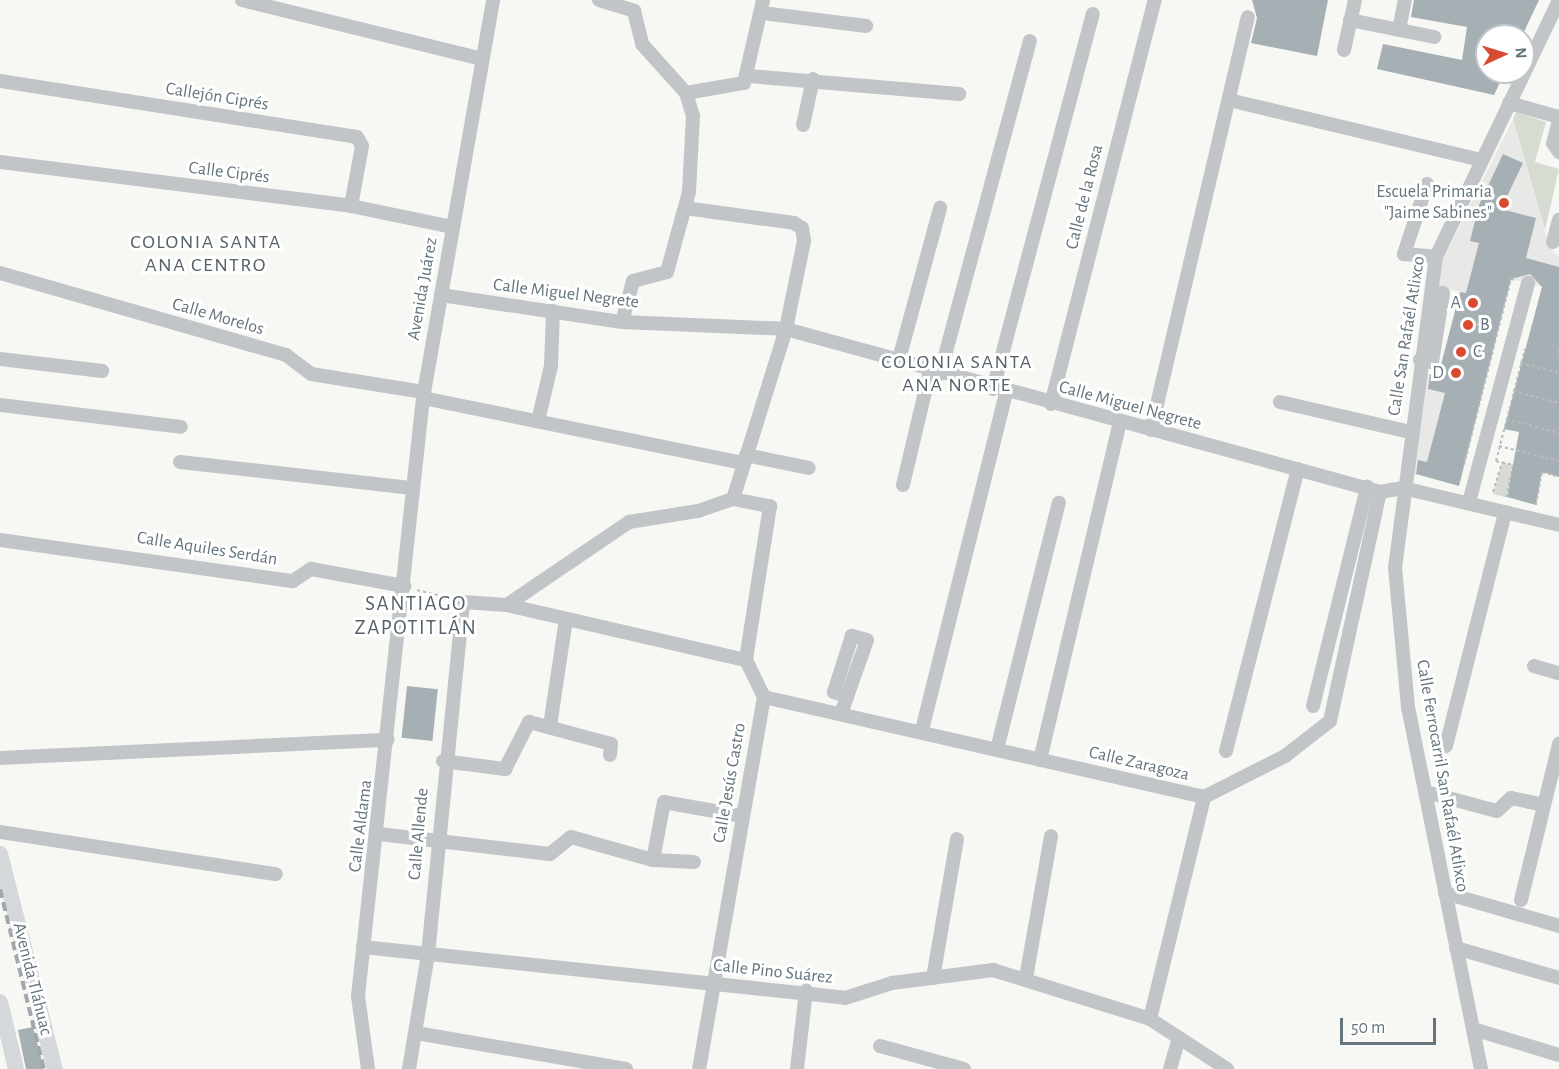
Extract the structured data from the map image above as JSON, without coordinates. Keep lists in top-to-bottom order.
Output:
{
  "streets": {
    "main road": ["Avenida Tláhuac"],
    "street": [
      "Callejón Ciprés",
      "Calle Ciprés",
      "Calle de la Rosa",
      "Avenida Juárez",
      "Calle Miguel Negrete",
      "Calle Morelos",
      "Calle San Rafaél Atlixco",
      "Calle Aquiles Serdán",
      "Calle Zaragoza",
      "Calle Ferrocarril San Rafaél Atlixco",
      "Calle Jesús Castro",
      "Calle Aldama",
      "Calle Allende",
      "Calle Pino Suárez"
    ]
  },
  "crossings": [
    ["Callejón Ciprés", "Calle Ciprés"],
    ["Calle Ciprés", "Avenida Juárez"],
    ["Calle de la Rosa", "Calle Miguel Negrete"],
    ["Avenida Juárez", "Calle Miguel Negrete"],
    ["Avenida Juárez", "Calle Morelos"],
    ["Avenida Juárez", "Calle Aquiles Serdán"],
    ["Avenida Juárez", "Calle Aldama"],
    ["Calle Miguel Negrete", "Calle San Rafaél Atlixco"],
    ["Calle Miguel Negrete", "Calle Zaragoza"],
    ["Calle Miguel Negrete", "Calle Ferrocarril San Rafaél Atlixco"],
    ["Calle San Rafaél Atlixco", "Calle Ferrocarril San Rafaél Atlixco"],
    ["Calle Aquiles Serdán", "Calle Aldama"],
    ["Calle Zaragoza", "Calle Jesús Castro"],
    ["Calle Jesús Castro", "Calle Pino Suárez"],
    ["Calle Aldama", "Calle Pino Suárez"],
    ["Calle Allende", "Calle Pino Suárez"]
  ],
  "districts": ["COLONIA SANTA ANA CENTRO", "COLONIA SANTA ANA NORTE", "SANTIAGO ZAPOTITLÁN"],
  "places": [
    "Escuela Primaria \"Jaime Sabines\"",
    "A",
    "B",
    "C",
    "D"
  ],
  "scale_bar": "50 m",
  "north": "right"
}
